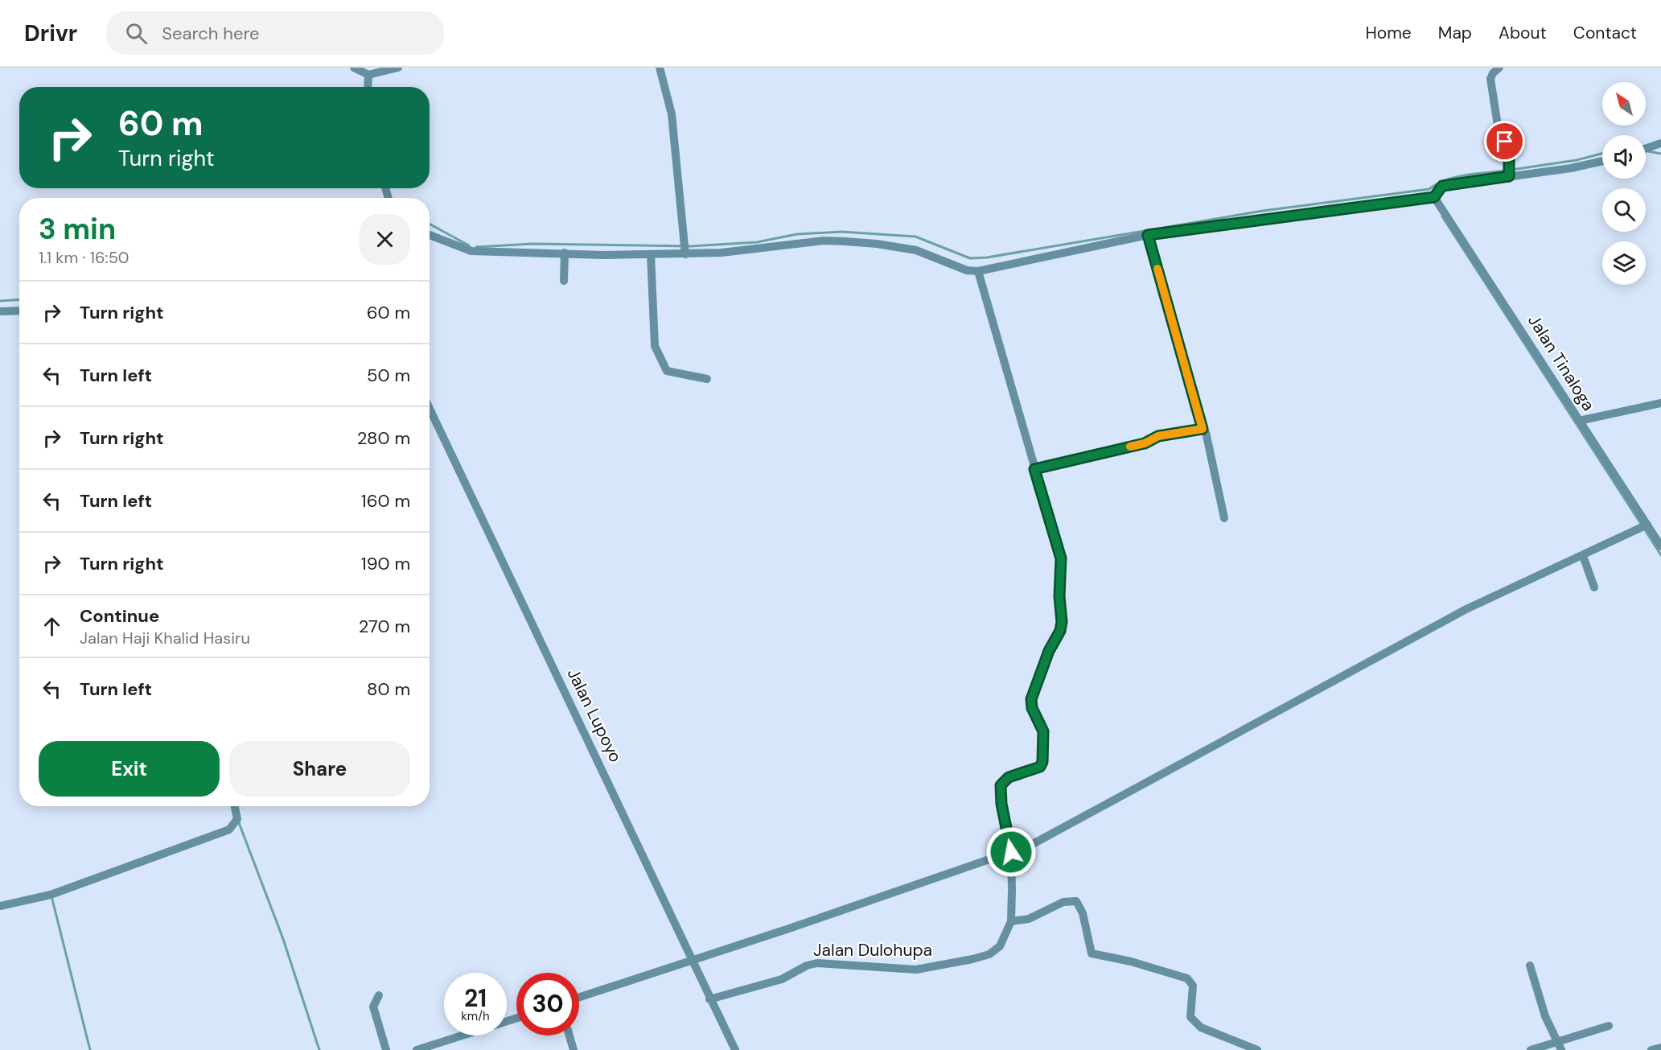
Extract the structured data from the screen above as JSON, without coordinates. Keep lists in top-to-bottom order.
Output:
{
  "streets": {
    "street": ["Jalan Tinaloga", "Jalan Lupoyo", "Jalan Dulohupa"]
  },
  "crossings": [
    ["Jalan Lupoyo", "Jalan Dulohupa"]
  ],
  "north": "top left",
  "page": {
    "header": "Drivr",
    "search": "Search here",
    "nav": [
      "Home",
      "Map",
      "About",
      "Contact"
    ],
    "turn": ["60 m", "Turn right"],
    "heading": ["3 min", "1.1 km · 16:50"],
    "list": [
      {
        "name": "Turn right",
        "value": "60 m"
      },
      {
        "name": "Turn left",
        "value": "50 m"
      },
      {
        "name": "Turn right",
        "value": "280 m"
      },
      {
        "name": "Turn left",
        "value": "160 m"
      },
      {
        "name": "Turn right",
        "value": "190 m"
      },
      {
        "name": "Continue",
        "note": "Jalan Haji Khalid Hasiru",
        "value": "270 m"
      },
      {
        "name": "Turn left",
        "value": "80 m"
      }
    ],
    "buttons": ["Exit", "Share"],
    "speed": "21 km/h",
    "limit": "30"
  }
}
